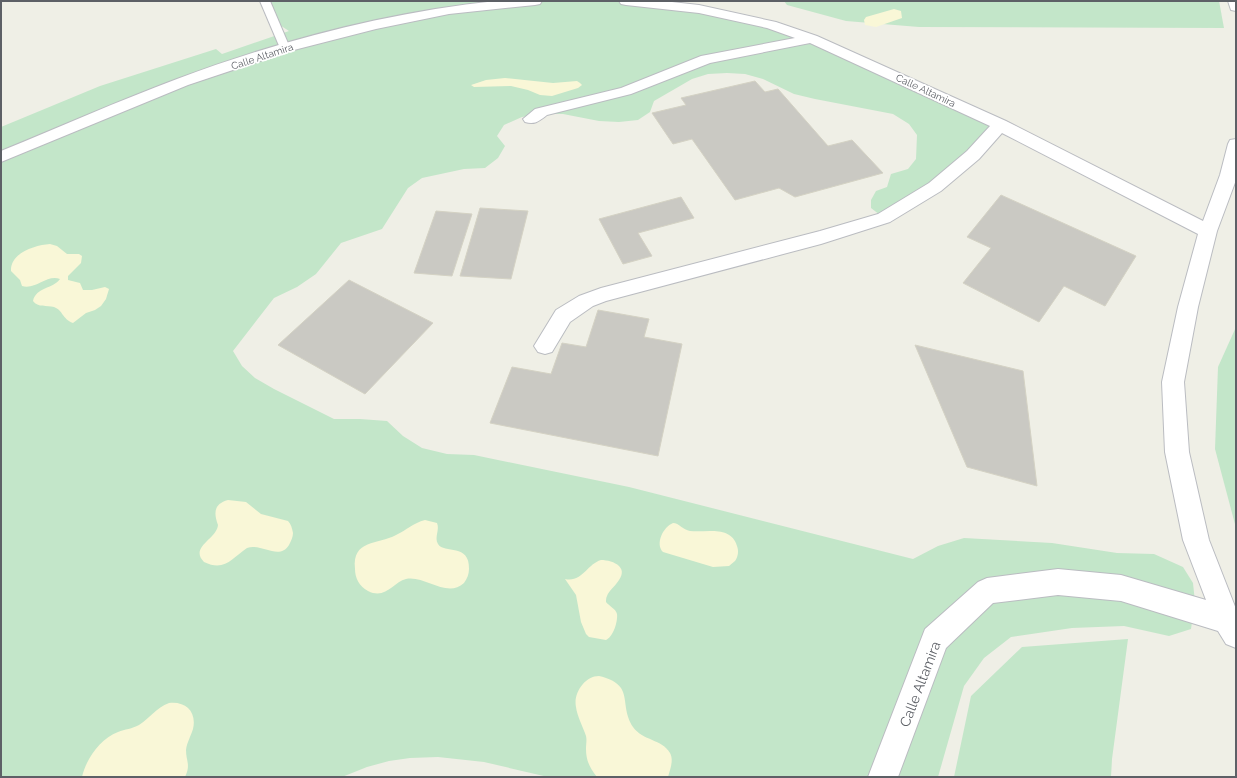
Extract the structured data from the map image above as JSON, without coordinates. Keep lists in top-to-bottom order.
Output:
{
  "streets": {
    "street": ["Calle Altamira"]
  }
}
